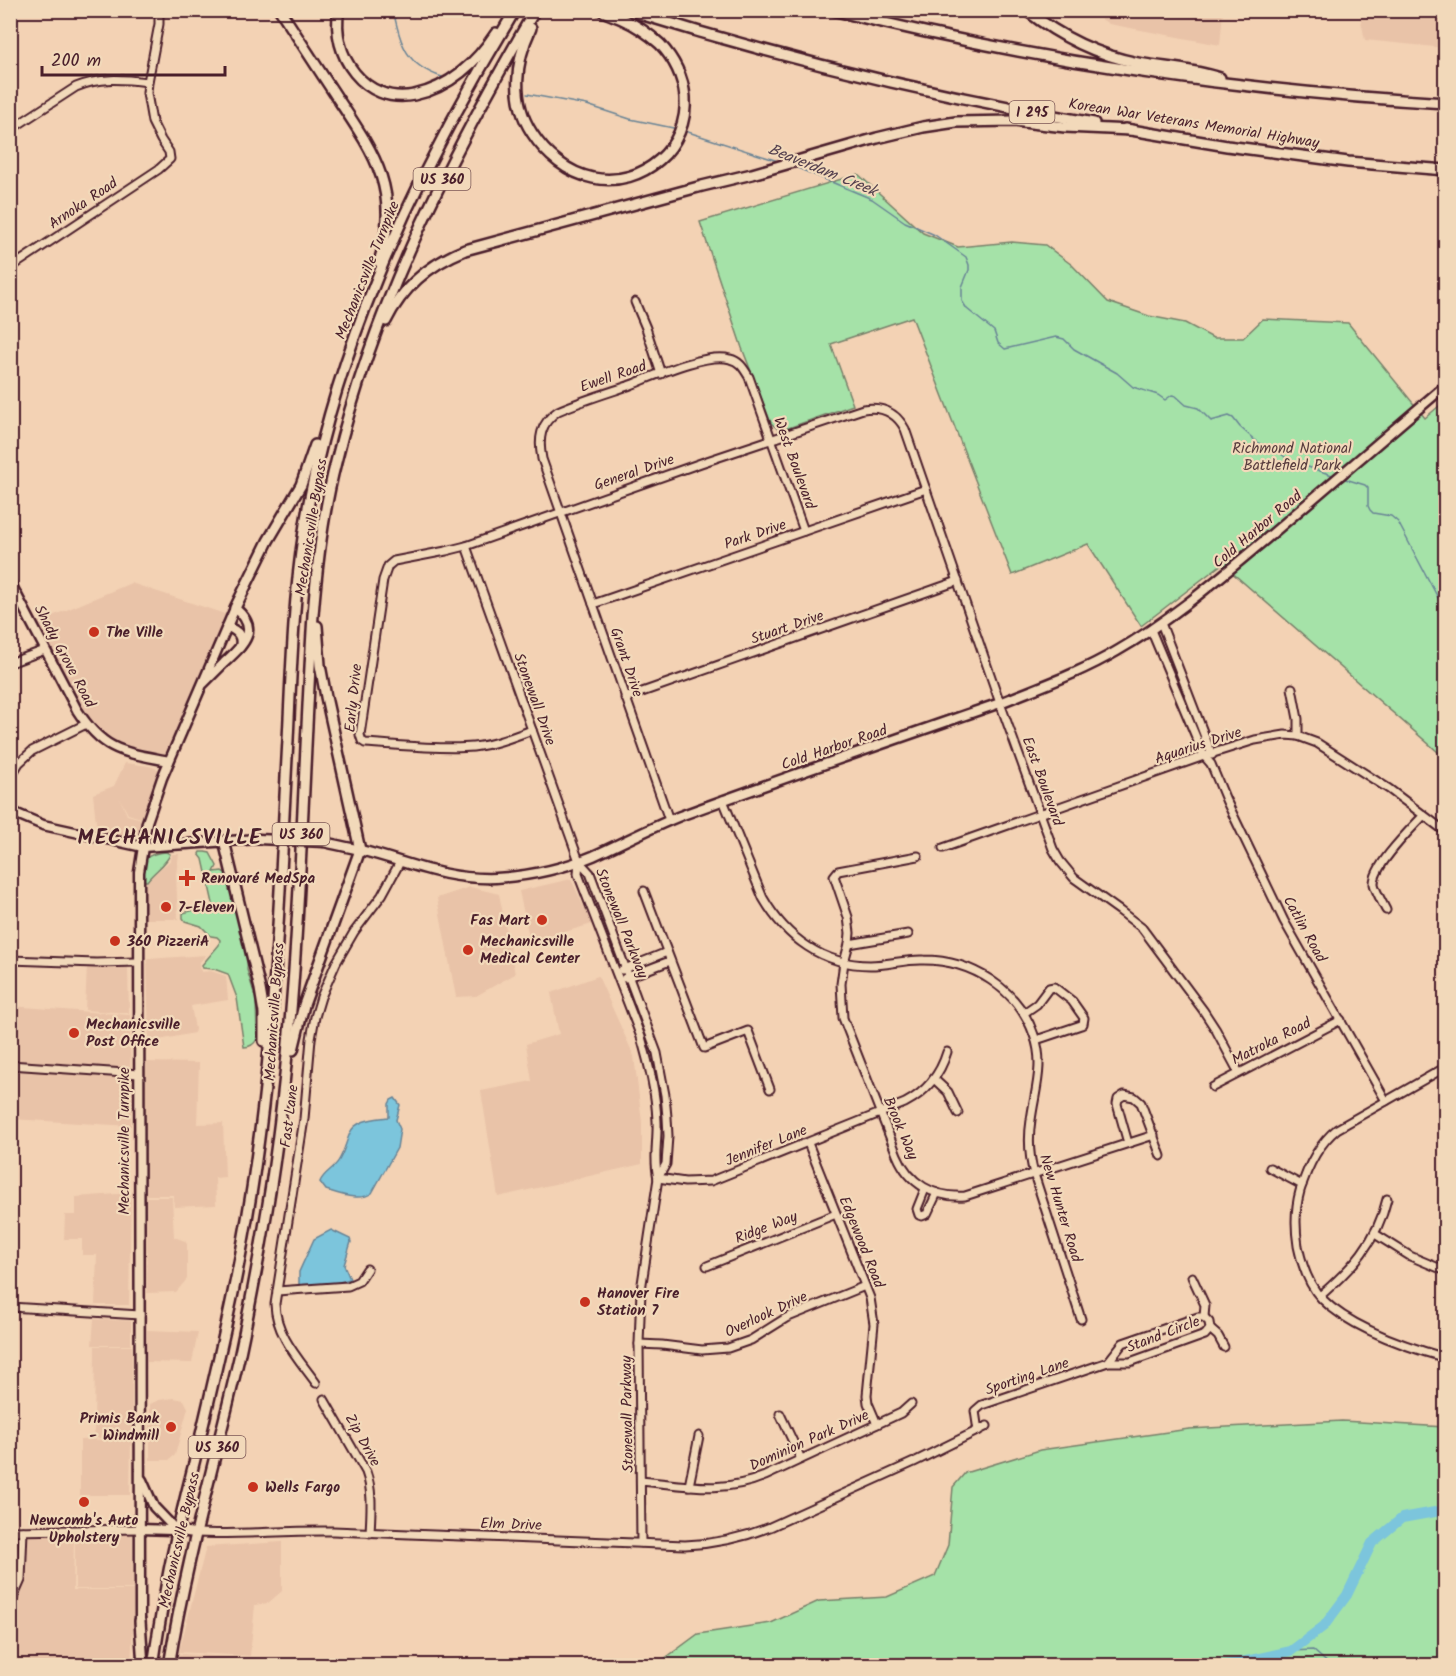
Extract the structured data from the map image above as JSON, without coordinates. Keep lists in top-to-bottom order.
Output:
{
  "streets": {
    "highway": [
      "I 295",
      "Korean War Veterans Memorial Highway",
      "US 360",
      "Mechanicsville Turnpike",
      "Mechanicsville Bypass"
    ],
    "main road": ["Cold Harbor Road", "Shady Grove Road", "Elm Drive"],
    "street": [
      "Arnoka Road",
      "Ewell Road",
      "West Boulevard",
      "General Drive",
      "Park Drive",
      "Stuart Drive",
      "Grant Drive",
      "Early Drive",
      "Stonewall Drive",
      "Aquarius Drive",
      "East Boulevard",
      "Stonewall Parkway",
      "Catlin Road",
      "Matroka Road",
      "Fast Lane",
      "Brook Way",
      "Jennifer Lane",
      "New Hunter Road",
      "Ridge Way",
      "Edgewood Road",
      "Overlook Drive",
      "Stand Circle",
      "Sporting Lane",
      "Zip Drive",
      "Dominion Park Drive"
    ]
  },
  "crossings": [
    ["Mechanicsville Turnpike", "Mechanicsville Bypass"],
    ["Mechanicsville Turnpike", "Cold Harbor Road"],
    ["Mechanicsville Turnpike", "Shady Grove Road"],
    ["Mechanicsville Turnpike", "Elm Drive"],
    ["Ewell Road", "West Boulevard"],
    ["Ewell Road", "General Drive"],
    ["Ewell Road", "Grant Drive"],
    ["West Boulevard", "General Drive"],
    ["West Boulevard", "Park Drive"],
    ["General Drive", "Grant Drive"],
    ["General Drive", "Early Drive"],
    ["General Drive", "Stonewall Drive"],
    ["General Drive", "East Boulevard"],
    ["Mechanicsville Bypass", "Elm Drive"],
    ["Cold Harbor Road", "Grant Drive"],
    ["Cold Harbor Road", "Stonewall Drive"],
    ["Cold Harbor Road", "East Boulevard"],
    ["Cold Harbor Road", "Stonewall Parkway"],
    ["Cold Harbor Road", "Catlin Road"],
    ["Cold Harbor Road", "Fast Lane"],
    ["Cold Harbor Road", "New Hunter Road"],
    ["Park Drive", "Grant Drive"],
    ["Park Drive", "East Boulevard"],
    ["Stuart Drive", "Grant Drive"],
    ["Stuart Drive", "East Boulevard"],
    ["Early Drive", "Stonewall Drive"],
    ["Stonewall Drive", "Stonewall Parkway"],
    ["Aquarius Drive", "East Boulevard"],
    ["Aquarius Drive", "Catlin Road"],
    ["East Boulevard", "Matroka Road"],
    ["Stonewall Parkway", "Jennifer Lane"],
    ["Stonewall Parkway", "Overlook Drive"],
    ["Stonewall Parkway", "Dominion Park Drive"],
    ["Stonewall Parkway", "Elm Drive"],
    ["Catlin Road", "Matroka Road"],
    ["Brook Way", "Jennifer Lane"],
    ["Brook Way", "New Hunter Road"],
    ["Jennifer Lane", "Edgewood Road"],
    ["Ridge Way", "Edgewood Road"],
    ["Edgewood Road", "Overlook Drive"],
    ["Edgewood Road", "Dominion Park Drive"],
    ["Stand Circle", "Sporting Lane"],
    ["Sporting Lane", "Elm Drive"],
    ["Zip Drive", "Elm Drive"]
  ],
  "districts": ["MECHANICSVILLE"],
  "water": ["Beaverdam Creek"],
  "parks": ["Richmond National Battlefield Park"],
  "places": {
    "other": [
      "The Ville",
      "7-Eleven",
      "Fas Mart",
      "360 PizzeriA",
      "Mechanicsville Medical Center",
      "Mechanicsville Post Office",
      "Hanover Fire Station 7",
      "Primis Bank - Windmill",
      "Wells Fargo",
      "Newcomb's Auto Upholstery"
    ],
    "health": ["Renovaré MedSpa"]
  },
  "scale_bar": "200 m"
}
